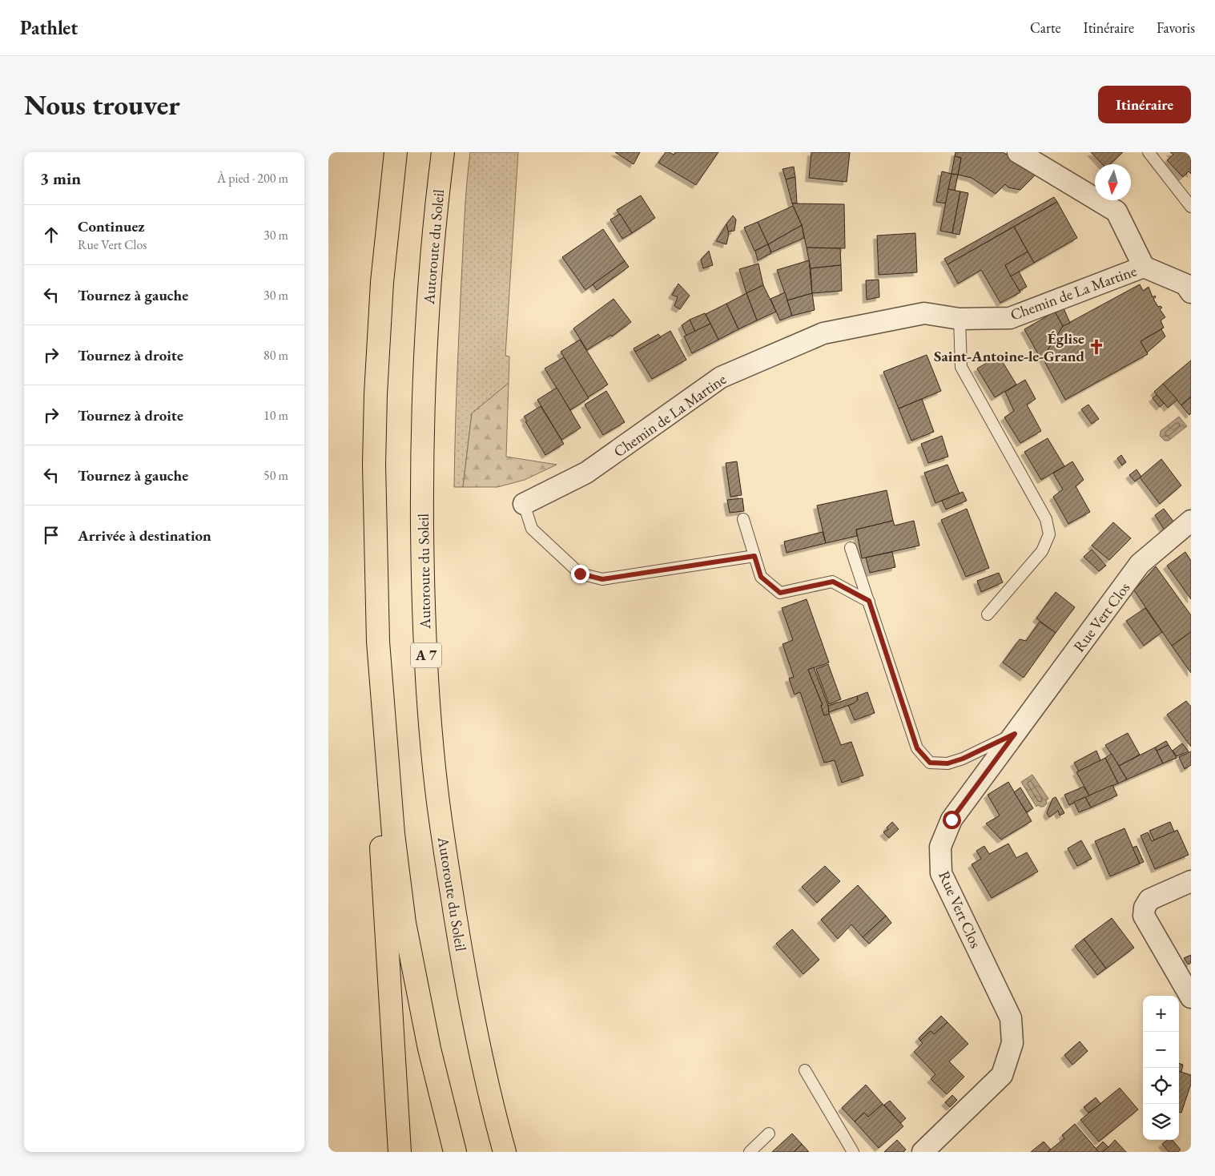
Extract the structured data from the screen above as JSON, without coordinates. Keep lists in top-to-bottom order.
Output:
{
  "streets": {
    "highway": ["Autoroute du Soleil", "A 7"],
    "street": ["Chemin de La Martine", "Rue Vert Clos"]
  },
  "places": {
    "church": ["Église Saint-Antoine-le-Grand"]
  },
  "north": "bottom",
  "page": {
    "header": "Pathlet",
    "nav": ["Carte", "Itinéraire", "Favoris"],
    "buttons": "Itinéraire",
    "title": "Nous trouver",
    "heading": ["3 min", "À pied · 200 m"],
    "list": [
      ["Continuez", "Rue Vert Clos", "30 m"],
      ["Tournez à gauche", "30 m"],
      ["Tournez à droite", "80 m"],
      ["Tournez à droite", "10 m"],
      ["Tournez à gauche", "50 m"],
      "Arrivée à destination"
    ],
    "map_buttons": ["+", "−"]
  }
}
